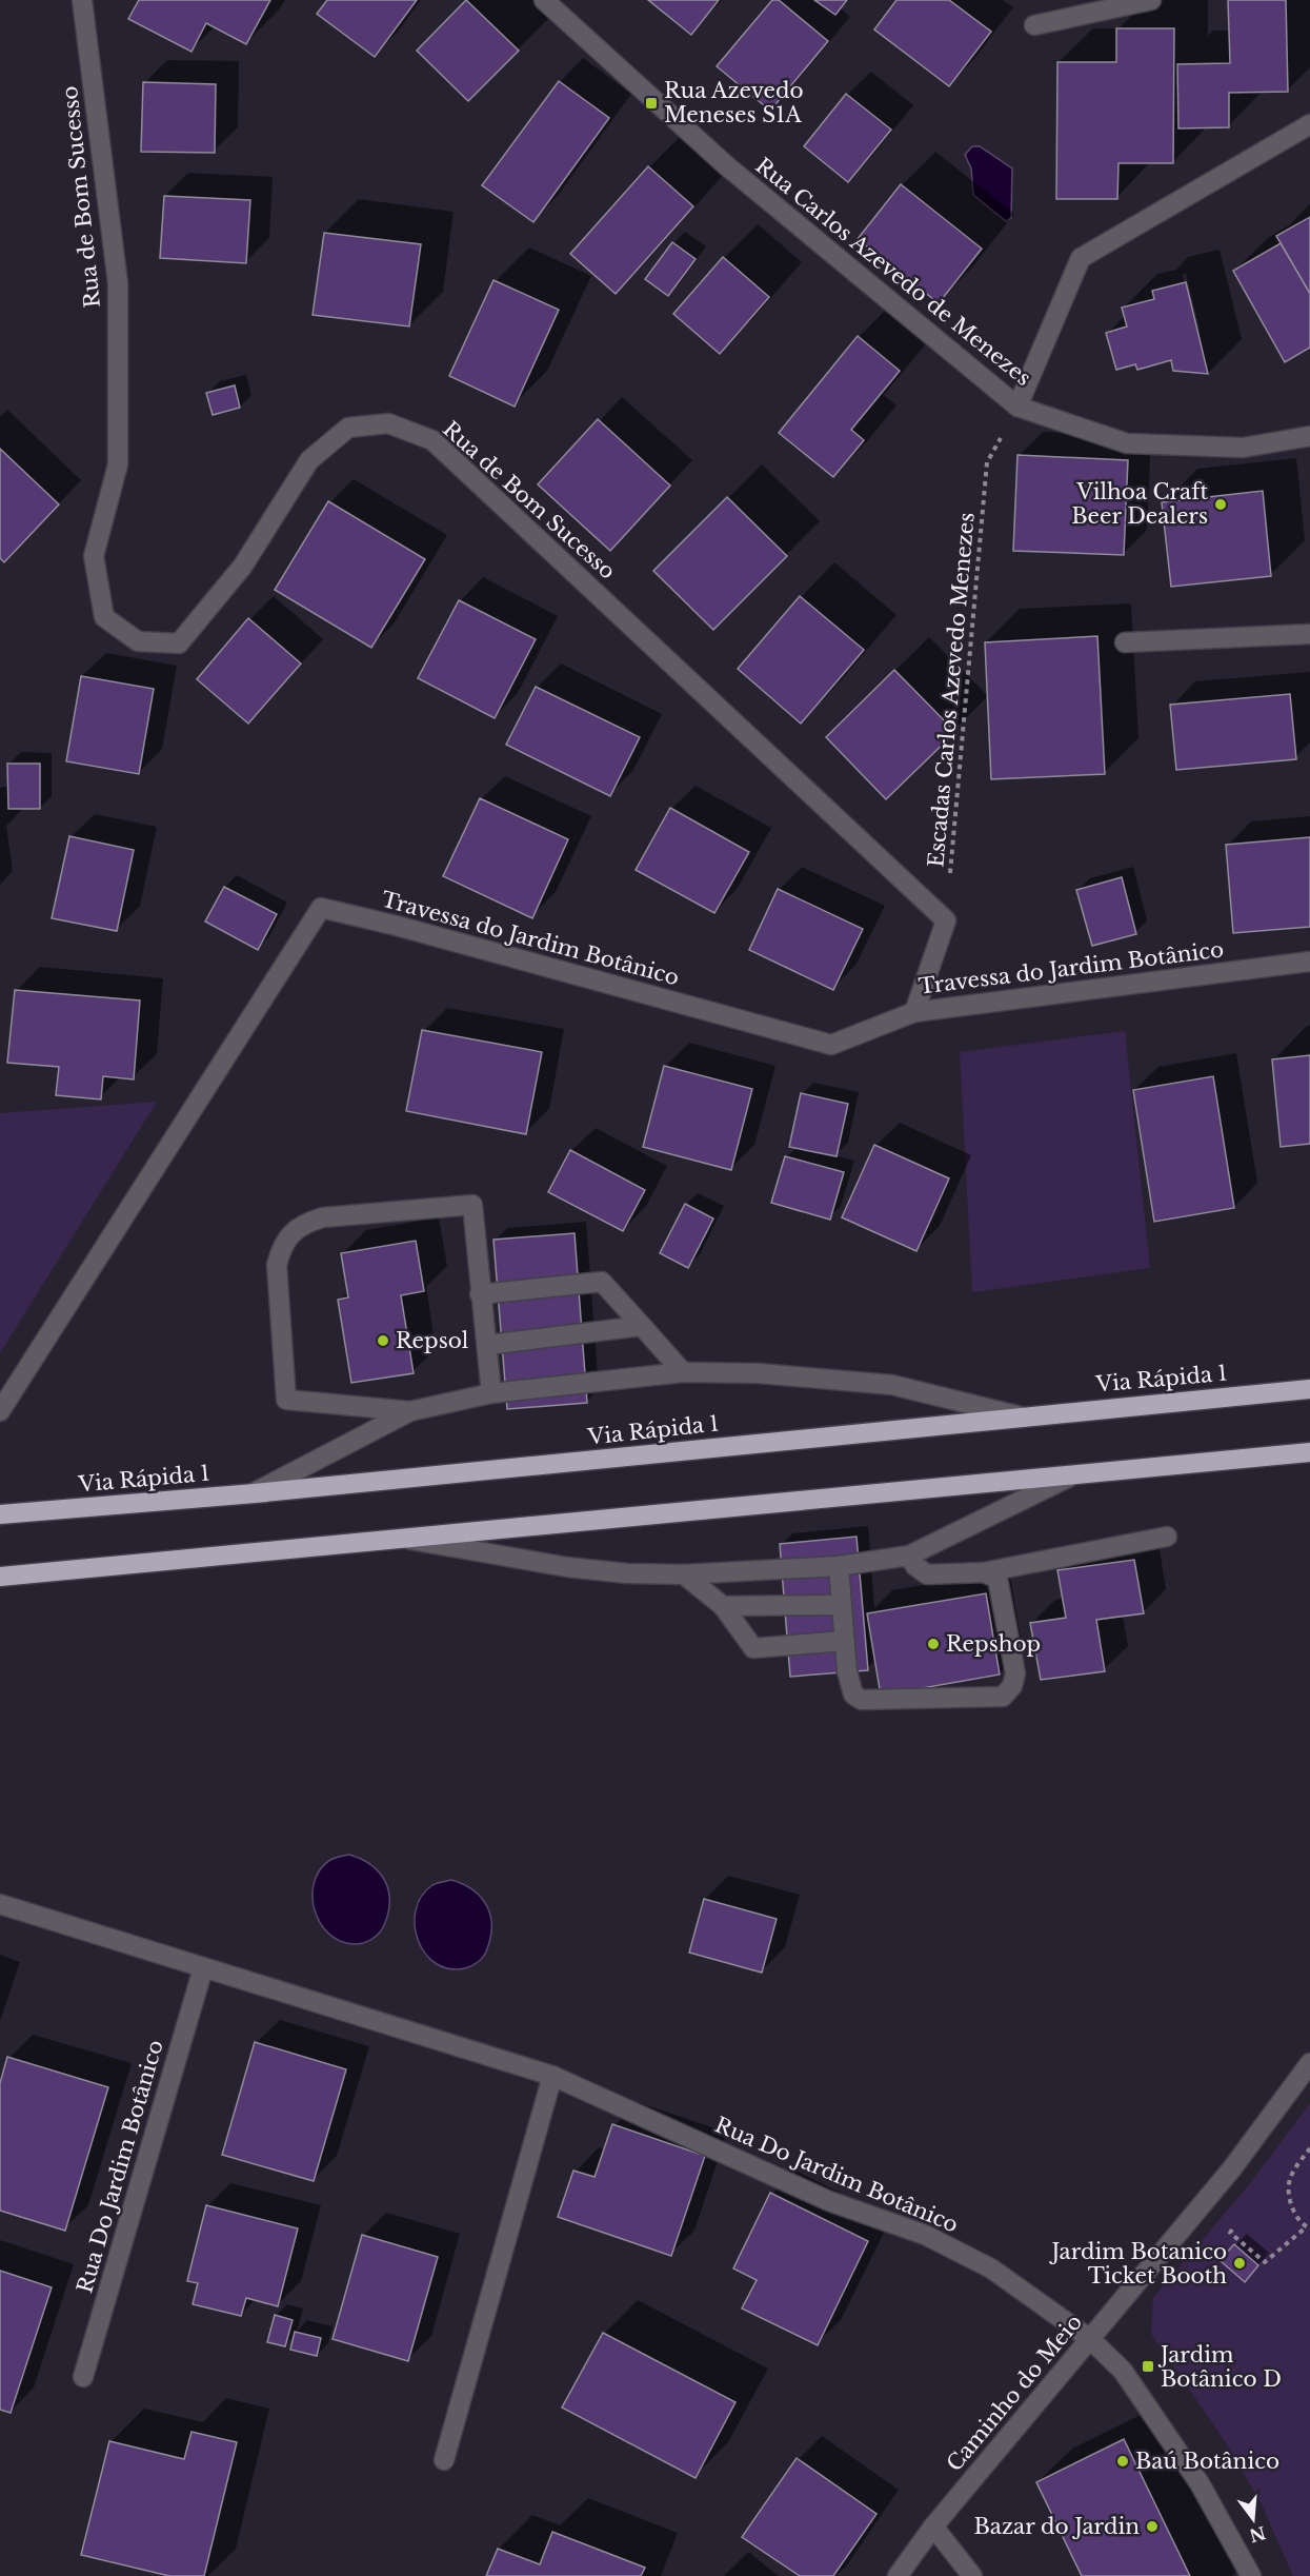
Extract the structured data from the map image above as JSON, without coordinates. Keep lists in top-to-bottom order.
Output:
{
  "streets": {
    "highway": ["Via Rápida 1"],
    "street": [
      "Rua de Bom Sucesso",
      "Rua Carlos Azevedo de Menezes",
      "Travessa do Jardim Botânico",
      "Rua Do Jardim Botânico",
      "Caminho do Meio"
    ],
    "path": ["Escadas Carlos Azevedo Menezes"]
  },
  "crossings": [
    ["Rua de Bom Sucesso", "Escadas Carlos Azevedo Menezes"],
    ["Rua Do Jardim Botânico", "Caminho do Meio"]
  ],
  "places": {
    "transit": ["Rua Azevedo Meneses S1A", "Jardim Botânico D"],
    "other": [
      "Vilhoa Craft Beer Dealers",
      "Repsol",
      "Repshop",
      "Jardim Botanico Ticket Booth",
      "Baú Botânico",
      "Bazar do Jardin"
    ]
  },
  "north": "bottom"
}
